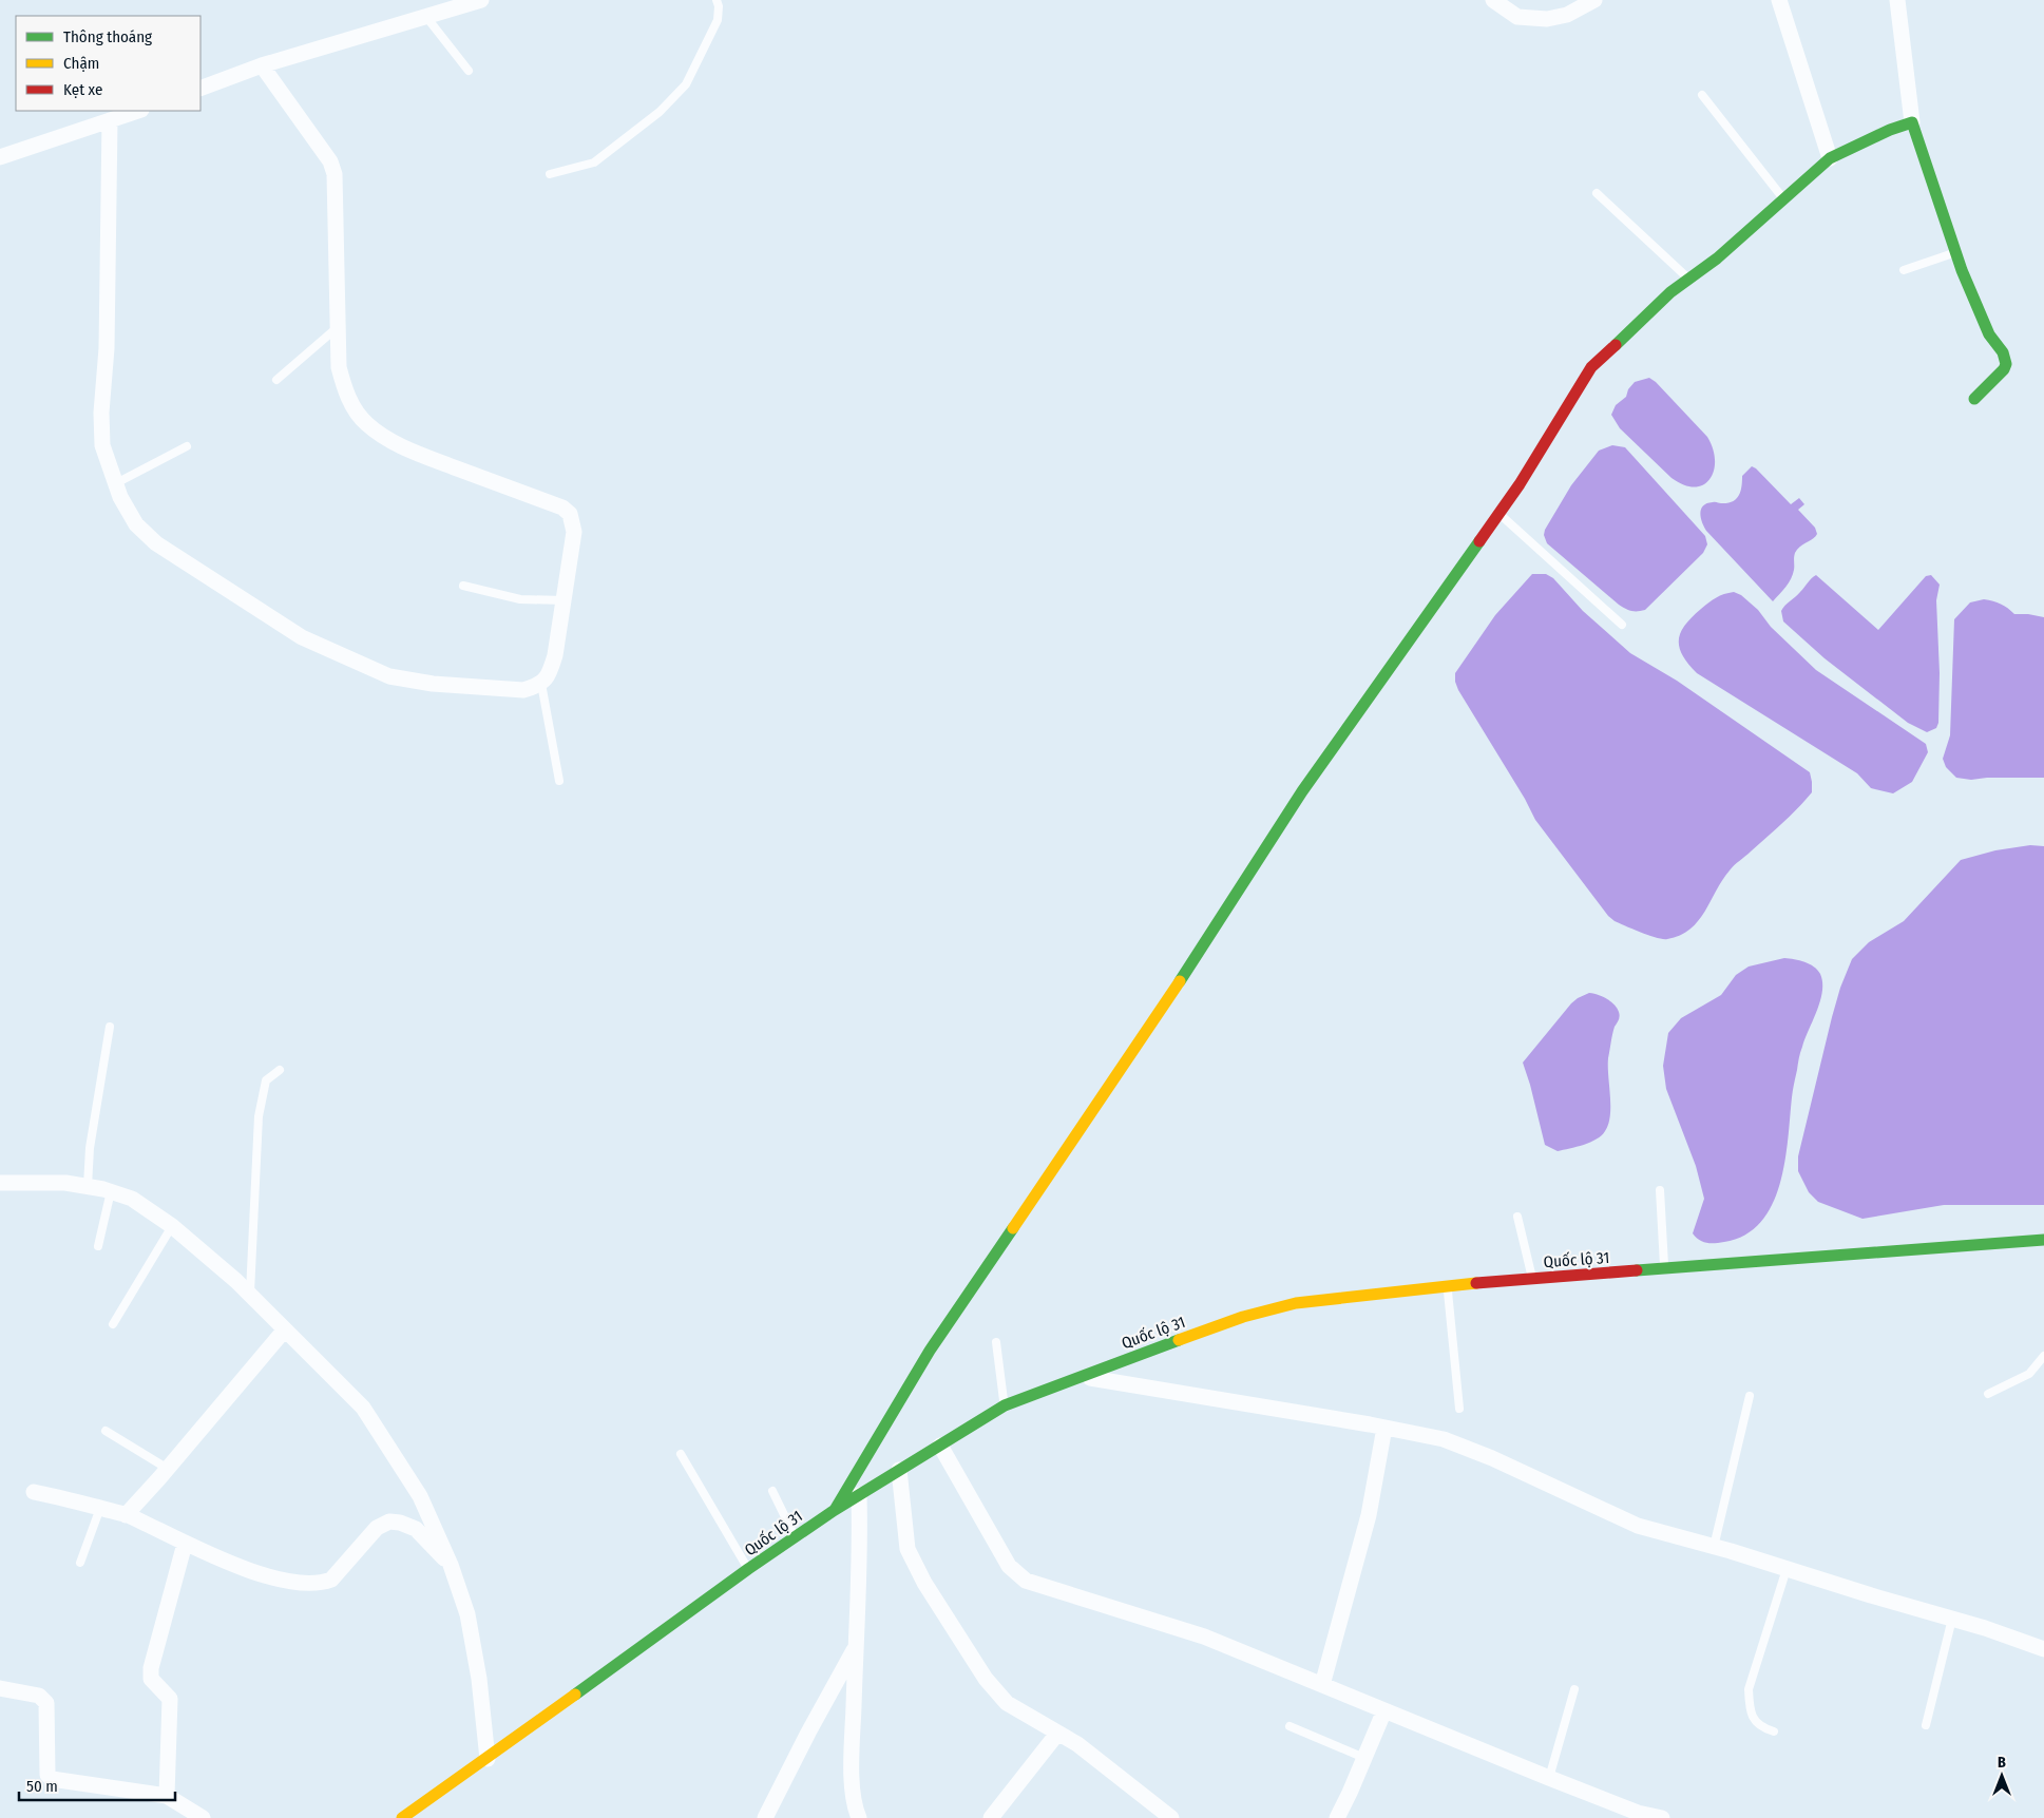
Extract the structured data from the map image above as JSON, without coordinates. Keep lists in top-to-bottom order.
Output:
{
  "streets": {
    "main road": ["Quốc lộ 31"]
  },
  "legend": ["Thông thoáng", "Chậm", "Kẹt xe"],
  "scale_bar": "50 m",
  "north": "top"
}
